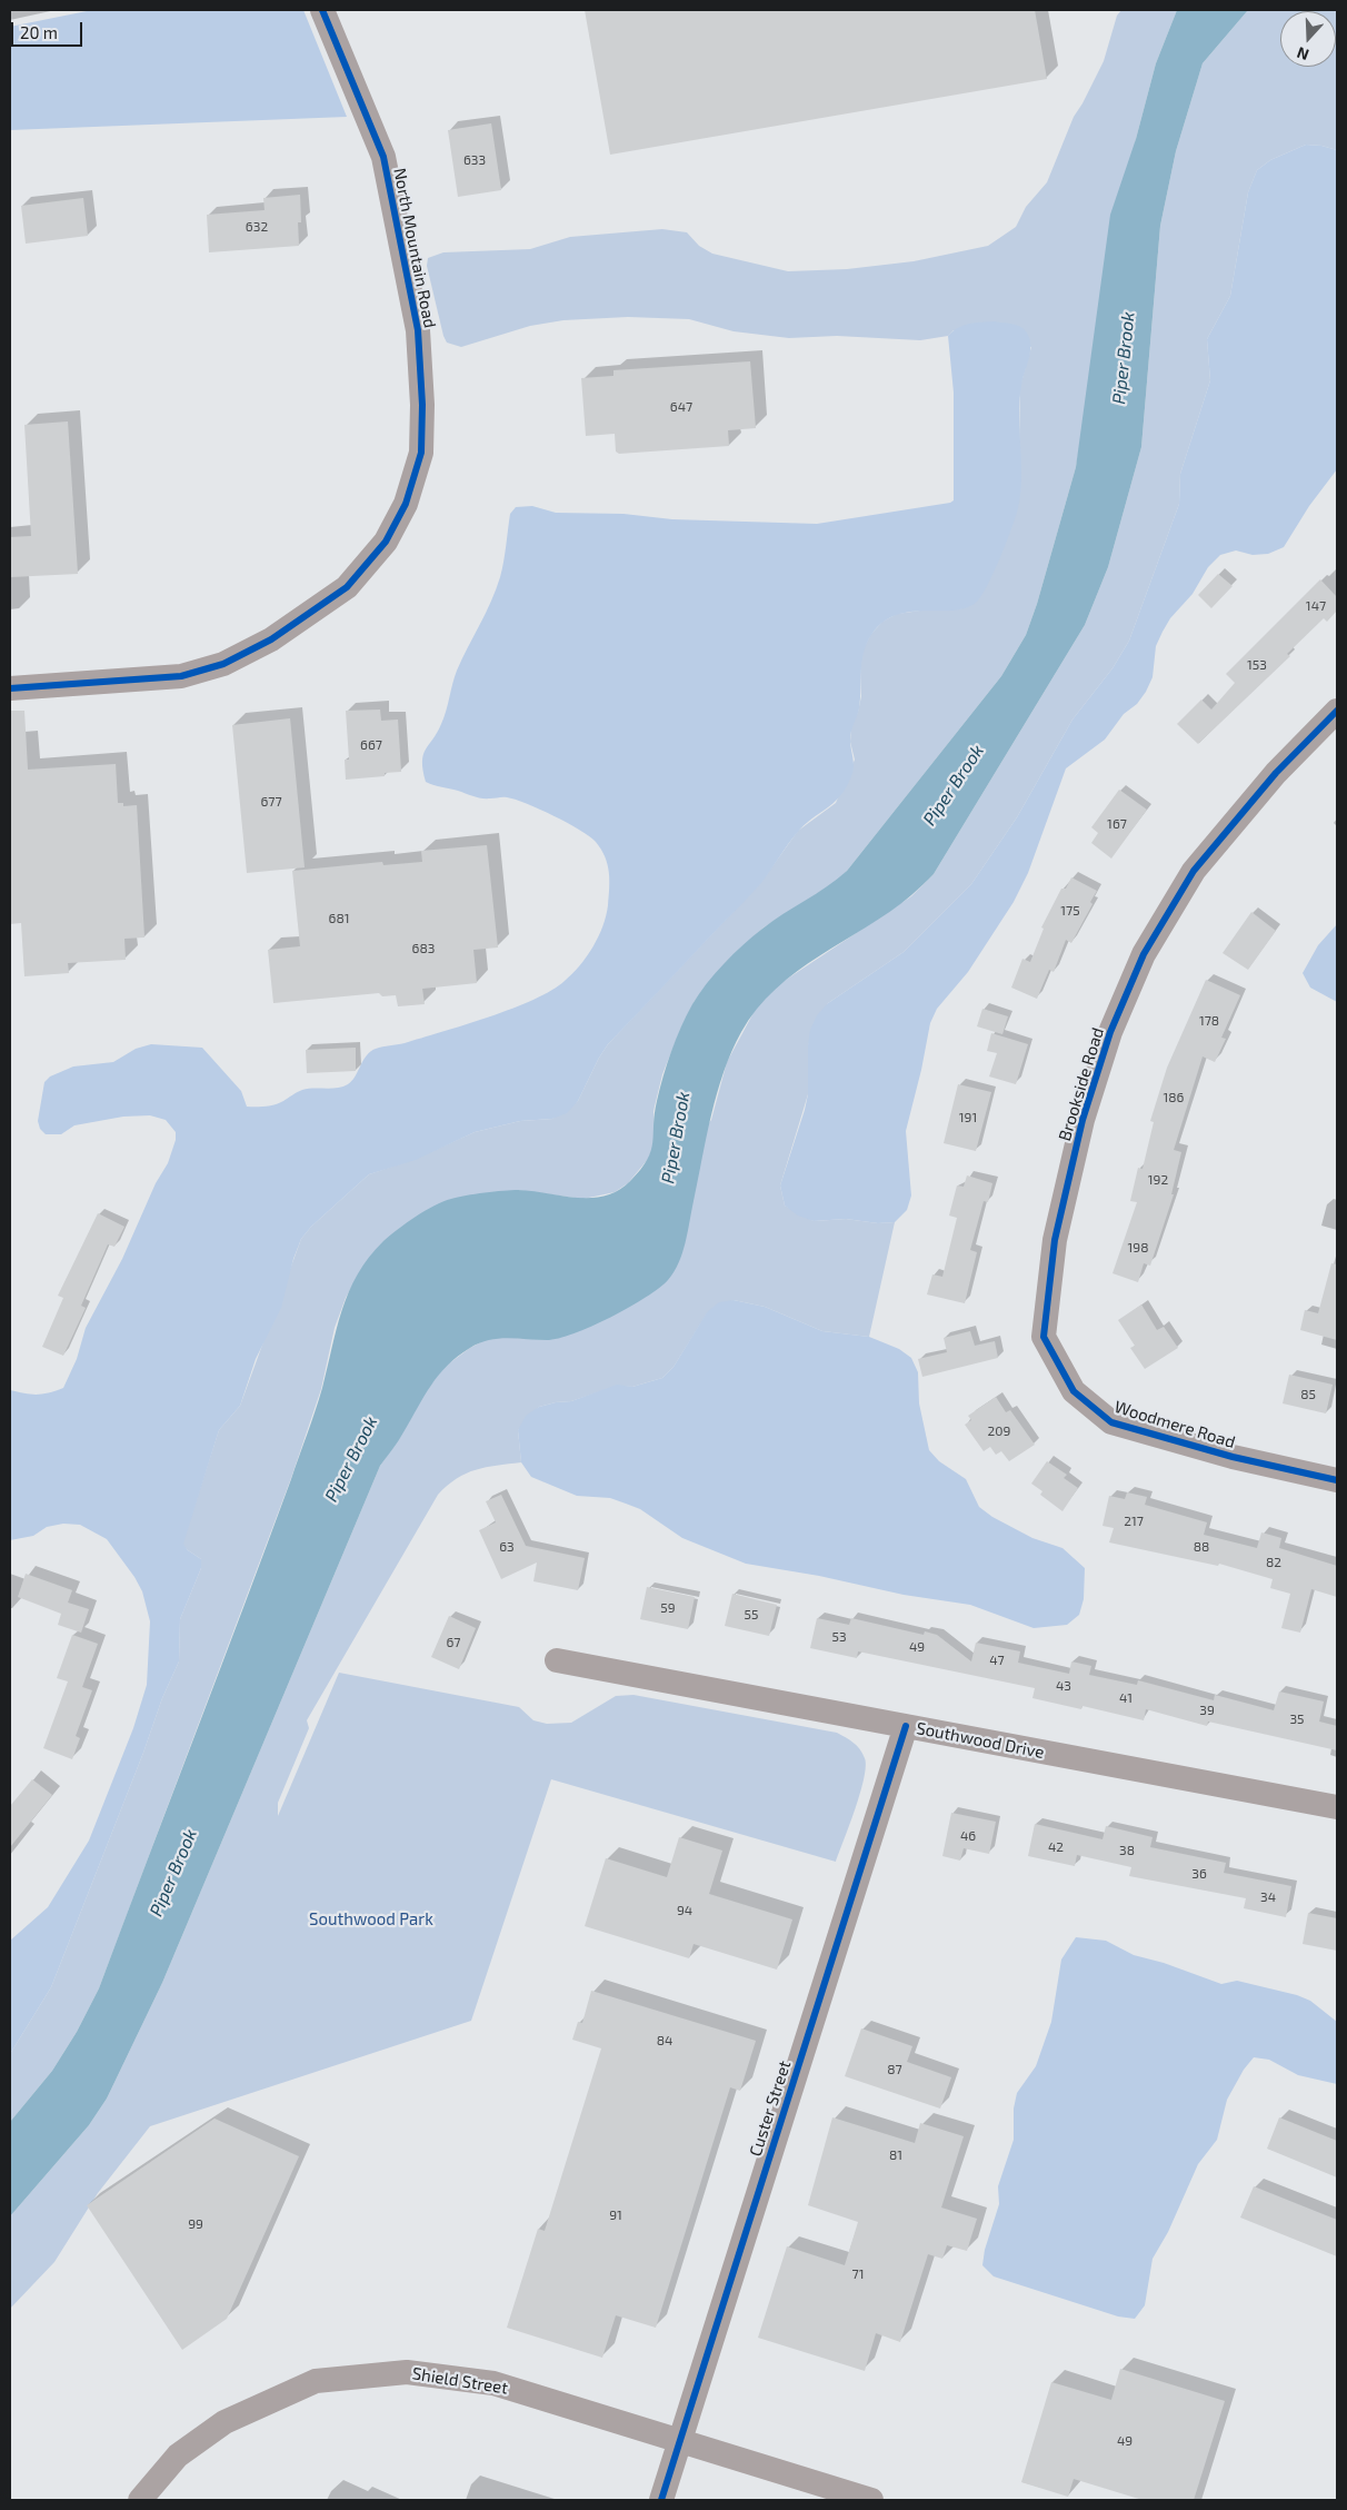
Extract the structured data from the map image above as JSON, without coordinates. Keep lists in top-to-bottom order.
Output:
{
  "streets": {
    "street": [
      "North Mountain Road",
      "Brookside Road",
      "Woodmere Road",
      "Southwood Drive",
      "Custer Street",
      "Shield Street"
    ]
  },
  "crossings": [
    ["Brookside Road", "Woodmere Road"],
    ["Southwood Drive", "Custer Street"],
    ["Custer Street", "Shield Street"]
  ],
  "water": ["Piper Brook"],
  "parks": ["Southwood Park"],
  "house_numbers": [
    "633",
    "632",
    "647",
    "147",
    "153",
    "667",
    "677",
    "167",
    "175",
    "681",
    "683",
    "178",
    "186",
    "191",
    "192",
    "198",
    "85",
    "209",
    "217",
    "63",
    "88",
    "82",
    "59",
    "55",
    "53",
    "67",
    "49",
    "47",
    "43",
    "41",
    "39",
    "35",
    "46",
    "42",
    "38",
    "36",
    "34",
    "94",
    "84",
    "87",
    "81",
    "91",
    "99",
    "71",
    "49"
  ],
  "scale_bar": "20 m",
  "north": "bottom"
}
